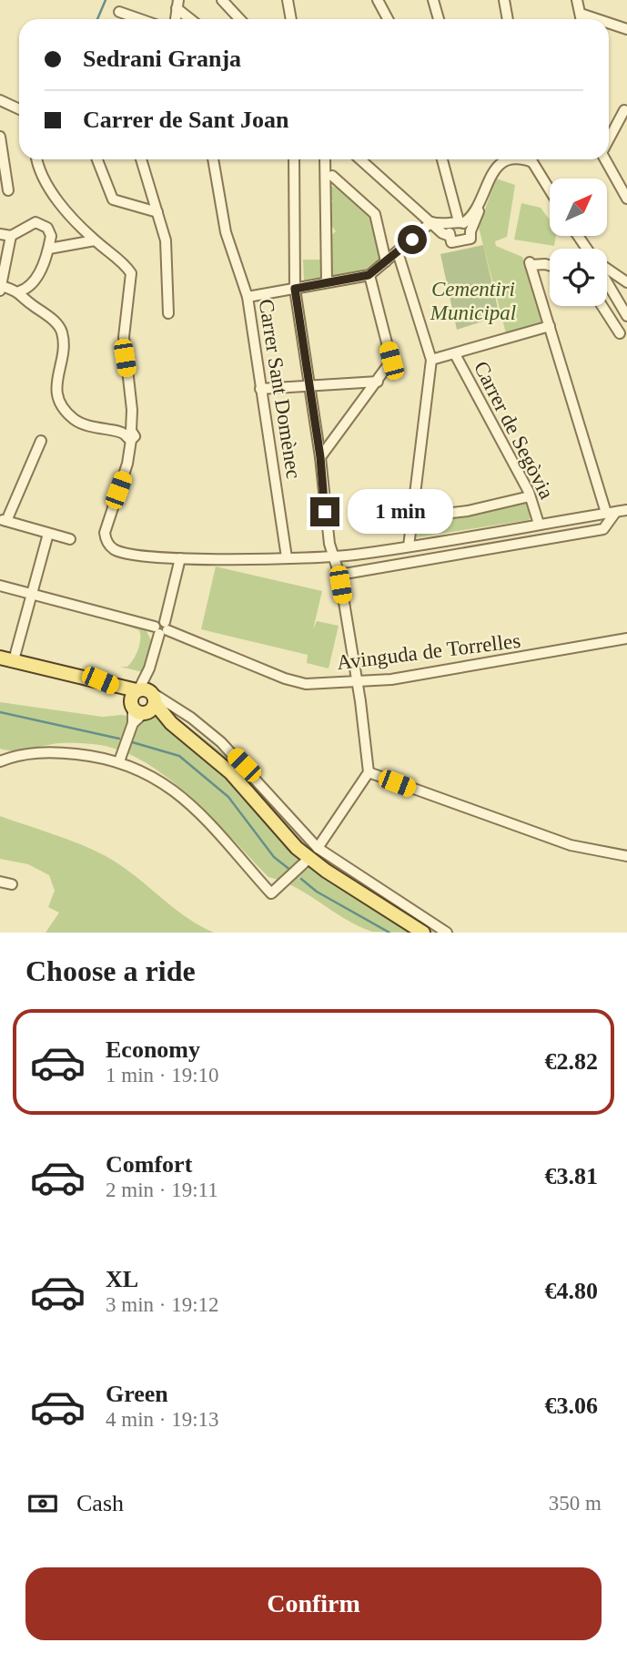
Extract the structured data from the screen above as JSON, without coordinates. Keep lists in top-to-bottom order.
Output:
{
  "streets": {
    "street": ["Carrer Sant Domènec", "Carrer de Segòvia", "Avinguda de Torrelles"]
  },
  "parks": ["Cementiri Municipal"],
  "north": "top right",
  "page": {
    "banner": ["Sedrani Granja", "Carrer de Sant Joan"],
    "bubble": "1 min",
    "heading": "Choose a ride",
    "list": [
      {
        "name": "Economy",
        "note": "1 min · 19:10",
        "value": "€2.82"
      },
      {
        "name": "Comfort",
        "note": "2 min · 19:11",
        "value": "€3.81"
      },
      {
        "name": "XL",
        "note": "3 min · 19:12",
        "value": "€4.80"
      },
      {
        "name": "Green",
        "note": "4 min · 19:13",
        "value": "€3.06"
      }
    ],
    "pay": ["Cash", "350 m"],
    "buttons": "Confirm"
  }
}
